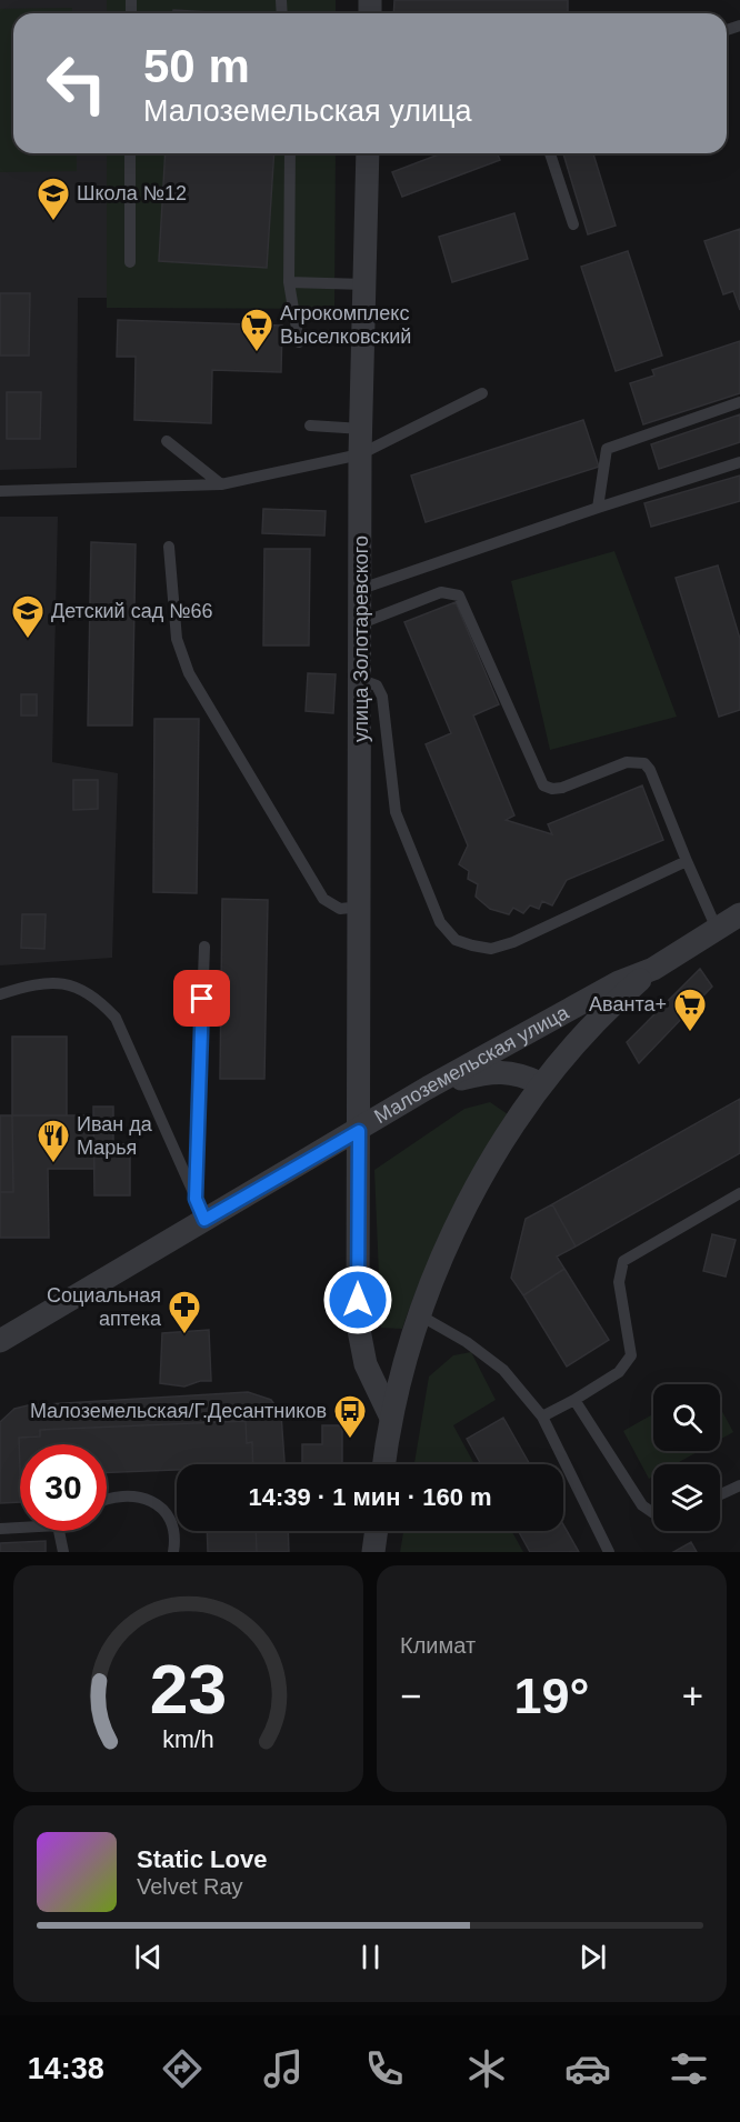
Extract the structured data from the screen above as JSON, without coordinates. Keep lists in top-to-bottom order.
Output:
{
  "streets": {
    "street": ["улица Золотаревского", "Малоземельская улица"]
  },
  "crossings": [
    ["улица Золотаревского", "Малоземельская улица"]
  ],
  "places": {
    "school or university": ["Школа №12", "Детский сад №66"],
    "supermarket": ["Агрокомплекс Выселковский", "Аванта+"],
    "restaurant": ["Иван да Марья"],
    "pharmacy": ["Социальная аптека"],
    "bus stop": ["Малоземельская/Г.Десантников"]
  },
  "page": {
    "turn": ["50 m", "Малоземельская улица"],
    "limit": "30",
    "trip": "14:39 · 1 мин · 160 m",
    "tile": "Климат",
    "heat": ["−", "19°", "+"],
    "song": ["Static Love", "Velvet Ray"],
    "tabs": "14:38",
    "gauge": ["23", "km/h"]
  }
}
